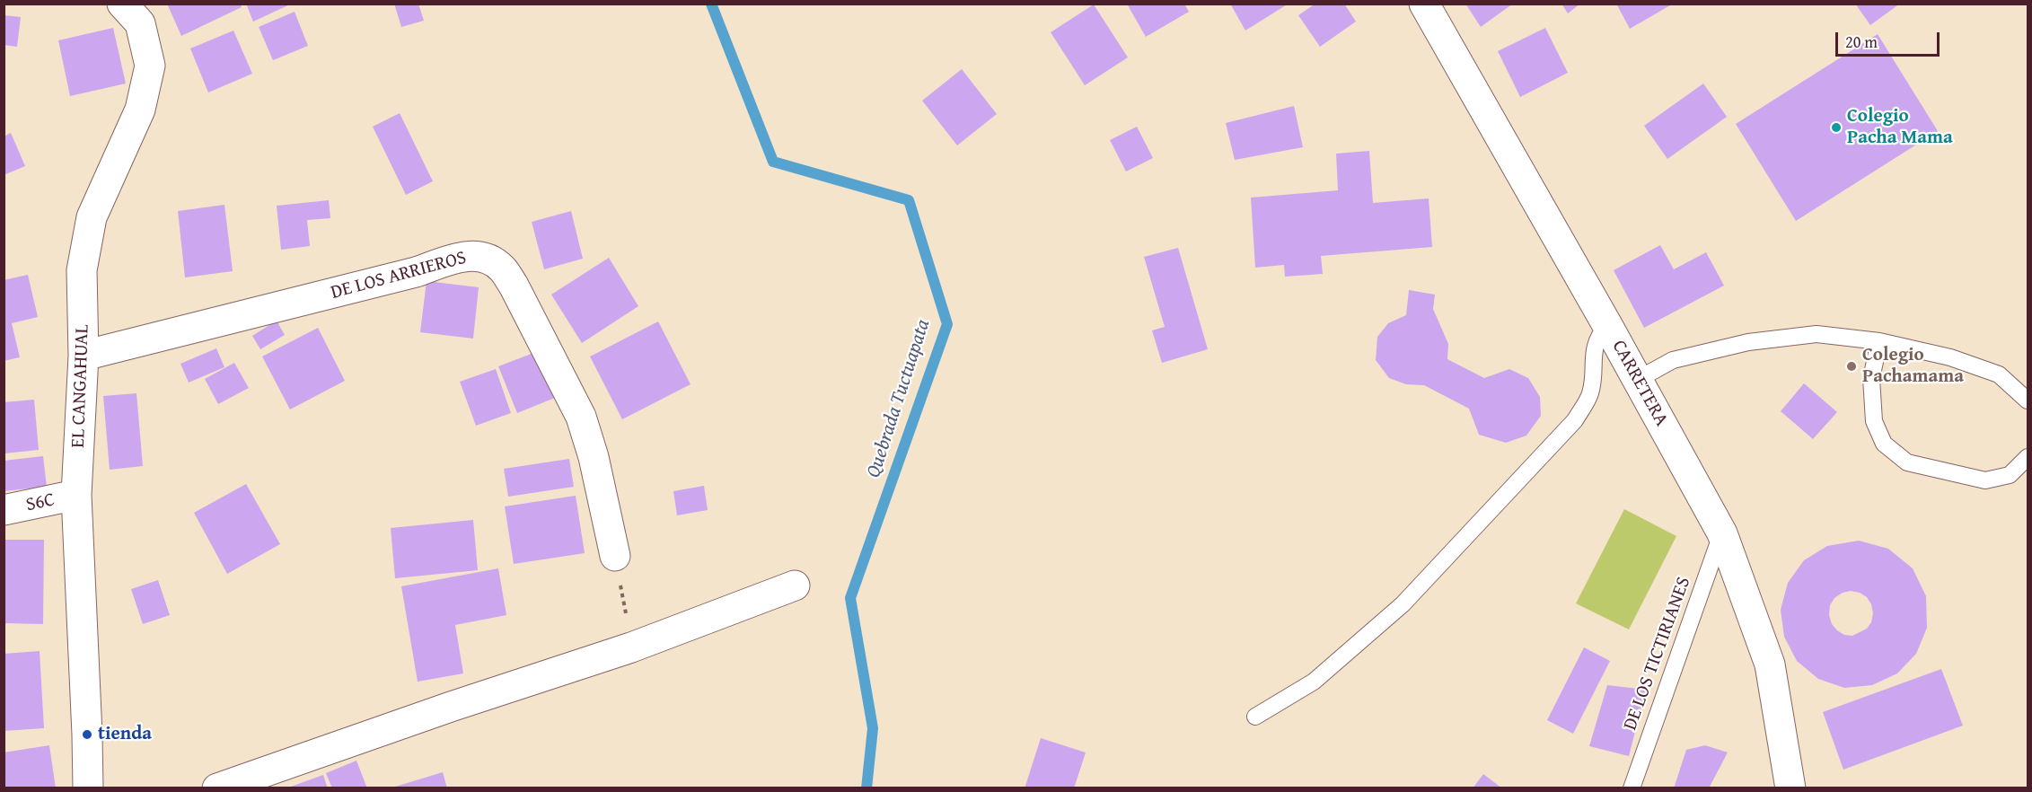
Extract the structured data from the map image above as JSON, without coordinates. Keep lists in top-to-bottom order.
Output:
{
  "streets": {
    "street": [
      "DE LOS ARRIEROS",
      "CARRETERA",
      "EL CANGAHUAL",
      "S6C"
    ],
    "lane": ["DE LOS TICTIRIANES"]
  },
  "crossings": [
    ["DE LOS ARRIEROS", "EL CANGAHUAL"],
    ["CARRETERA", "DE LOS TICTIRIANES"],
    ["EL CANGAHUAL", "S6C"]
  ],
  "water": ["Quebrada Tuctuapata"],
  "places": ["Colegio Pacha Mama", "Colegio Pachamama", "tienda"],
  "scale_bar": "20 m"
}
